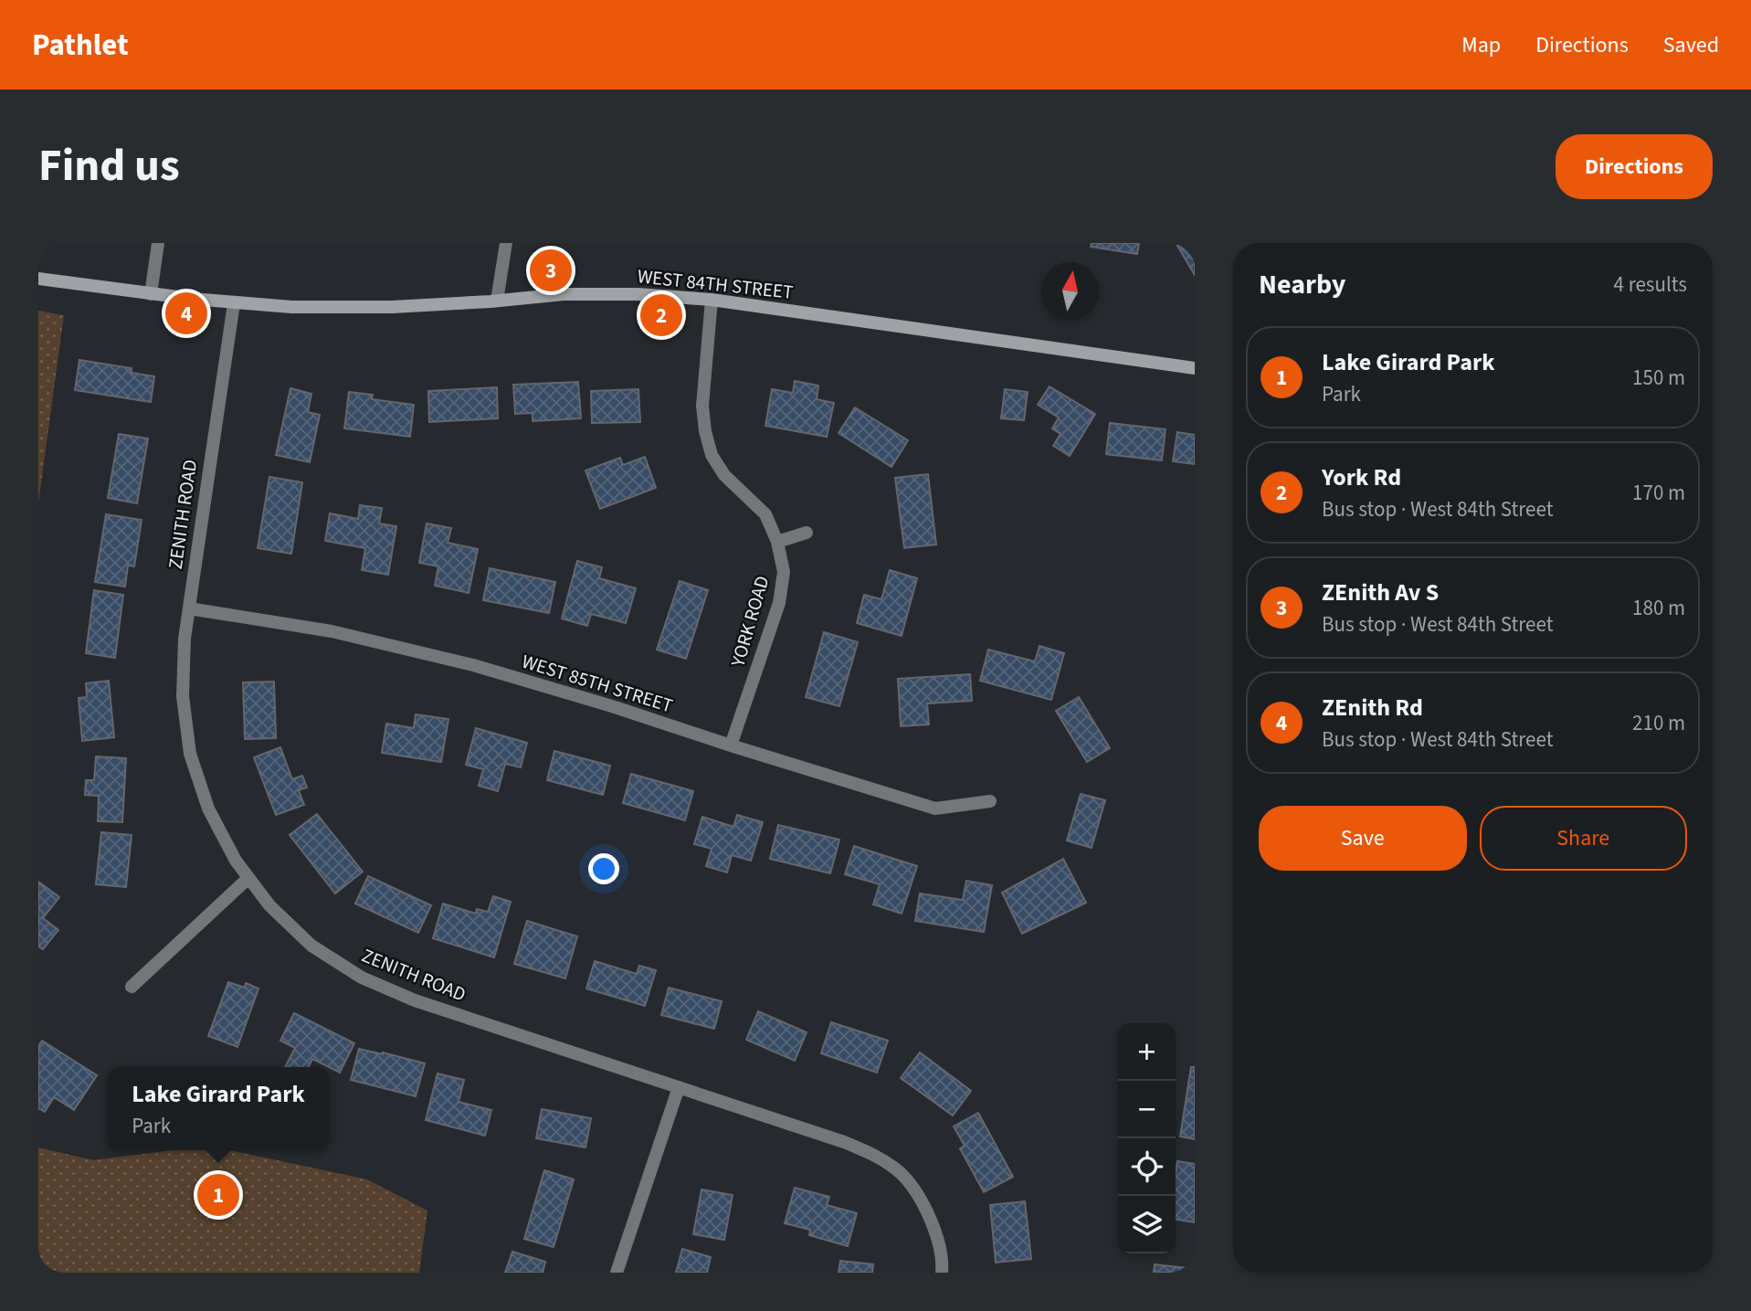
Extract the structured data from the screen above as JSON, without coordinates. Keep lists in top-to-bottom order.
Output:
{
  "streets": {
    "street": [
      "WEST 84TH STREET",
      "ZENITH ROAD",
      "YORK ROAD",
      "WEST 85TH STREET"
    ]
  },
  "crossings": [
    ["WEST 84TH STREET", "ZENITH ROAD"],
    ["WEST 84TH STREET", "YORK ROAD"],
    ["ZENITH ROAD", "WEST 85TH STREET"],
    ["YORK ROAD", "WEST 85TH STREET"]
  ],
  "north": "top",
  "page": {
    "header": "Pathlet",
    "nav": ["Map", "Directions", "Saved"],
    "title": "Find us",
    "buttons": [
      "Directions",
      ["Save", "Share"]
    ],
    "heading": ["Nearby", "4 results"],
    "pins": [
      "3",
      "4",
      "2",
      "1"
    ],
    "list": [
      {
        "mark": "1",
        "name": "Lake Girard Park",
        "note": "Park",
        "value": "150 m"
      },
      {
        "mark": "2",
        "name": "York Rd",
        "note": "Bus stop · West 84th Street",
        "value": "170 m"
      },
      {
        "mark": "3",
        "name": "ZEnith Av S",
        "note": "Bus stop · West 84th Street",
        "value": "180 m"
      },
      {
        "mark": "4",
        "name": "ZEnith Rd",
        "note": "Bus stop · West 84th Street",
        "value": "210 m"
      }
    ],
    "map_buttons": ["+", "−"],
    "popup": ["Lake Girard Park", "Park"]
  }
}
